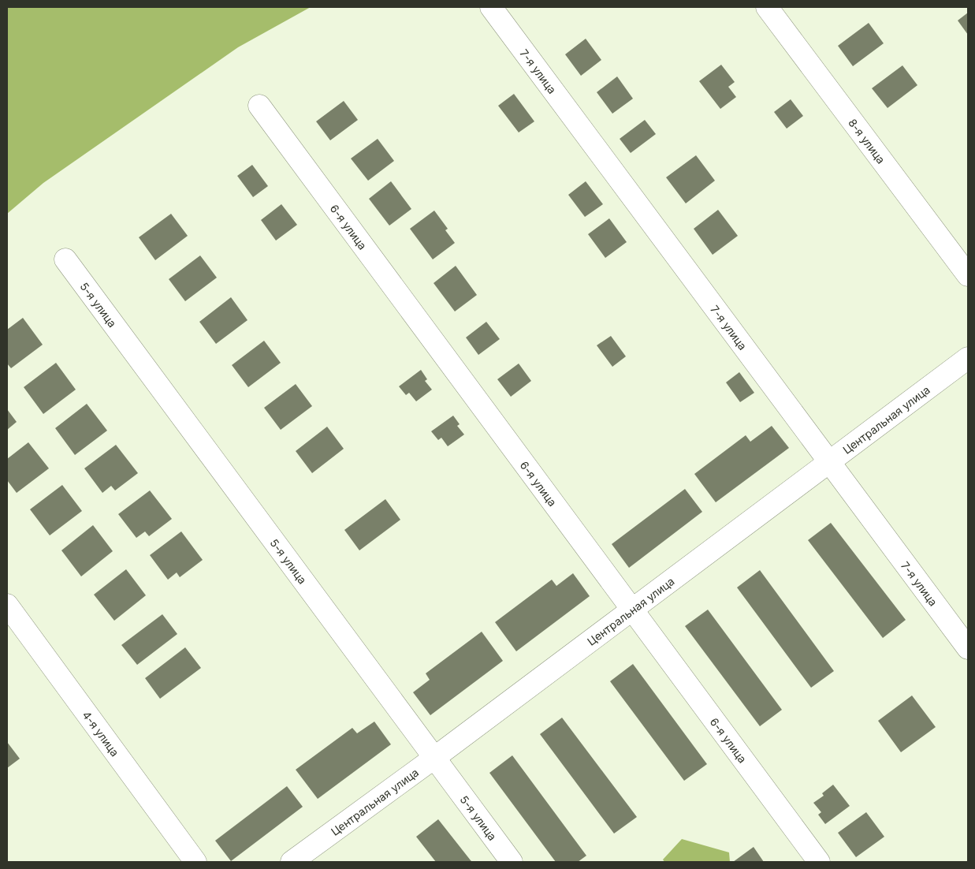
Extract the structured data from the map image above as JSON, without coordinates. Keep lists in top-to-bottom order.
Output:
{
  "streets": {
    "street": [
      "7-я улица",
      "8-я улица",
      "6-я улица",
      "5-я улица",
      "Центральная улица",
      "4-я улица"
    ]
  },
  "crossings": [
    ["7-я улица", "Центральная улица"],
    ["6-я улица", "Центральная улица"],
    ["5-я улица", "Центральная улица"]
  ]
}
